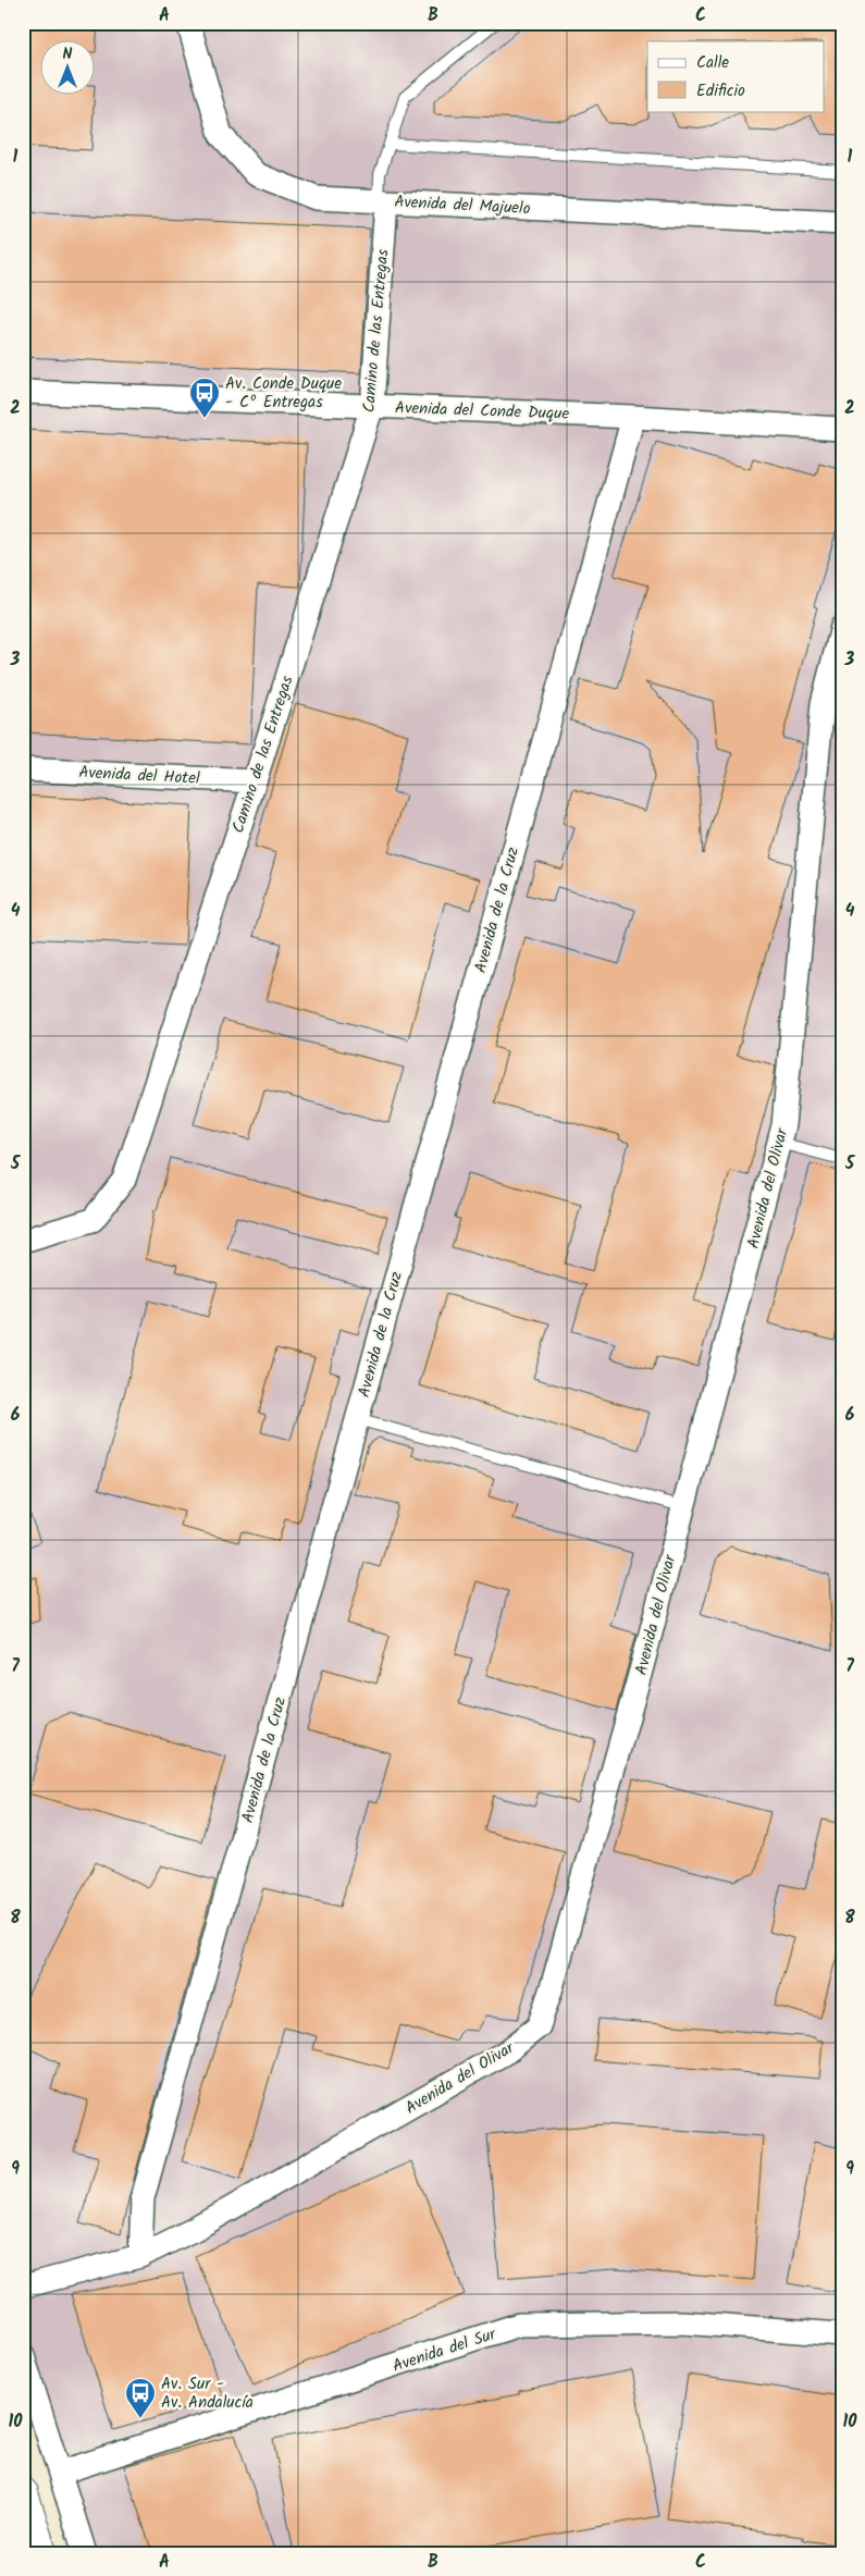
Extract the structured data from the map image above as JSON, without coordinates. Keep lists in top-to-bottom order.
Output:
{
  "streets": {
    "street": [
      "Avenida del Majuelo",
      "Camino de las Entregas",
      "Avenida del Conde Duque",
      "Avenida del Hotel",
      "Avenida de la Cruz",
      "Avenida del Olivar",
      "Avenida del Sur"
    ]
  },
  "crossings": [
    ["Avenida del Majuelo", "Camino de las Entregas"],
    ["Camino de las Entregas", "Avenida del Conde Duque"],
    ["Camino de las Entregas", "Avenida del Hotel"],
    ["Avenida del Conde Duque", "Avenida de la Cruz"],
    ["Avenida de la Cruz", "Avenida del Olivar"]
  ],
  "places": {
    "bus stop": ["Av. Conde Duque - Cº Entregas", "Av. Sur - Av. Andalucía"]
  },
  "legend": ["Calle", "Edificio"],
  "north": "top",
  "grid": {
    "columns": ["A", "B", "C"],
    "rows": [
      "1",
      "2",
      "3",
      "4",
      "5",
      "6",
      "7",
      "8",
      "9",
      "10"
    ]
  }
}
